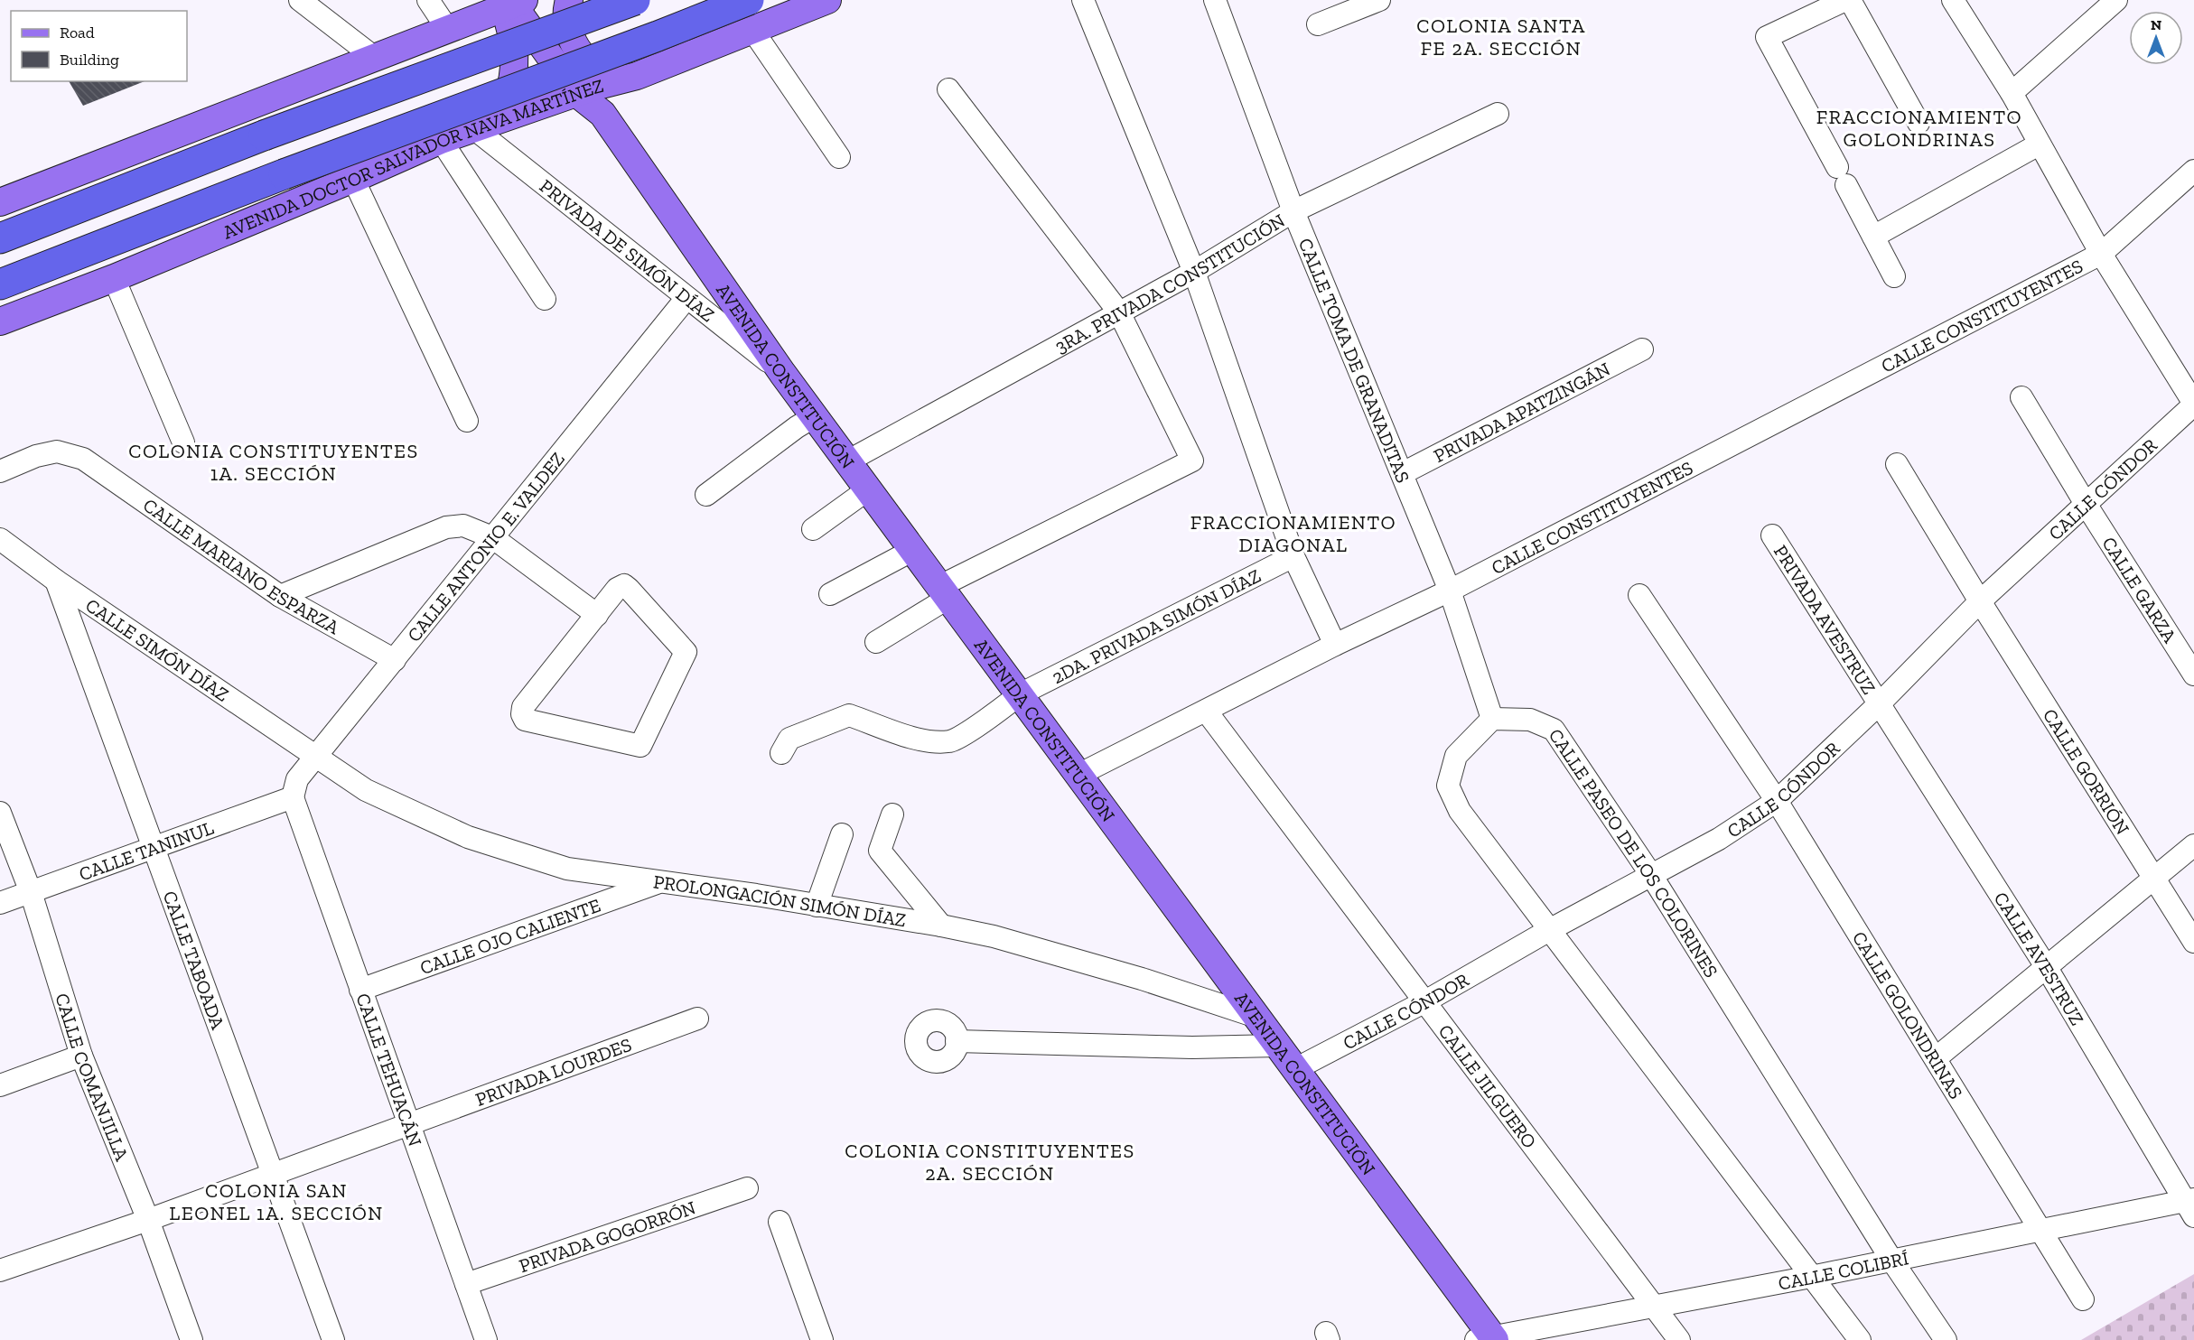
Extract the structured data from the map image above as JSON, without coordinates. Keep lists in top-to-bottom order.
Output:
{
  "streets": {
    "highway": ["AVENIDA DOCTOR SALVADOR NAVA MARTÍNEZ"],
    "main road": ["AVENIDA CONSTITUCIÓN"],
    "street": [
      "PRIVADA DE SIMÓN DÍAZ",
      "3RA. PRIVADA CONSTITUCIÓN",
      "CALLE CONSTITUYENTES",
      "CALLE TOMA DE GRANADITAS",
      "PRIVADA APATZINGÁN",
      "CALLE CÓNDOR",
      "CALLE ANTONIO E. VALDEZ",
      "CALLE MARIANO ESPARZA",
      "CALLE GARZA",
      "PRIVADA AVESTRUZ",
      "2DA. PRIVADA SIMÓN DÍAZ",
      "CALLE SIMÓN DÍAZ",
      "CALLE GORRIÓN",
      "CALLE TANINUL",
      "CALLE PASEO DE LOS COLORINES",
      "PROLONGACIÓN SIMÓN DÍAZ",
      "CALLE OJO CALIENTE",
      "CALLE AVESTRUZ",
      "CALLE TABOADA",
      "CALLE GOLONDRINAS",
      "CALLE TEHUACÁN",
      "PRIVADA LOURDES",
      "CALLE COMANJILLA",
      "CALLE JILGUERO",
      "PRIVADA GOGORRÓN",
      "CALLE COLIBRÍ"
    ]
  },
  "crossings": [
    ["AVENIDA DOCTOR SALVADOR NAVA MARTÍNEZ", "PRIVADA DE SIMÓN DÍAZ"],
    ["AVENIDA DOCTOR SALVADOR NAVA MARTÍNEZ", "AVENIDA CONSTITUCIÓN"],
    ["PRIVADA DE SIMÓN DÍAZ", "AVENIDA CONSTITUCIÓN"],
    ["PRIVADA DE SIMÓN DÍAZ", "CALLE ANTONIO E. VALDEZ"],
    ["3RA. PRIVADA CONSTITUCIÓN", "CALLE TOMA DE GRANADITAS"],
    ["3RA. PRIVADA CONSTITUCIÓN", "AVENIDA CONSTITUCIÓN"],
    ["CALLE CONSTITUYENTES", "CALLE TOMA DE GRANADITAS"],
    ["CALLE CONSTITUYENTES", "AVENIDA CONSTITUCIÓN"],
    ["CALLE CONSTITUYENTES", "CALLE JILGUERO"],
    ["CALLE TOMA DE GRANADITAS", "PRIVADA APATZINGÁN"],
    ["CALLE TOMA DE GRANADITAS", "CALLE PASEO DE LOS COLORINES"],
    ["AVENIDA CONSTITUCIÓN", "CALLE CÓNDOR"],
    ["AVENIDA CONSTITUCIÓN", "2DA. PRIVADA SIMÓN DÍAZ"],
    ["AVENIDA CONSTITUCIÓN", "PROLONGACIÓN SIMÓN DÍAZ"],
    ["AVENIDA CONSTITUCIÓN", "CALLE COLIBRÍ"],
    ["CALLE CÓNDOR", "CALLE GARZA"],
    ["CALLE CÓNDOR", "PRIVADA AVESTRUZ"],
    ["CALLE CÓNDOR", "CALLE GORRIÓN"],
    ["CALLE CÓNDOR", "CALLE PASEO DE LOS COLORINES"],
    ["CALLE CÓNDOR", "CALLE AVESTRUZ"],
    ["CALLE CÓNDOR", "CALLE GOLONDRINAS"],
    ["CALLE CÓNDOR", "CALLE JILGUERO"],
    ["CALLE ANTONIO E. VALDEZ", "CALLE MARIANO ESPARZA"],
    ["CALLE ANTONIO E. VALDEZ", "CALLE SIMÓN DÍAZ"],
    ["CALLE ANTONIO E. VALDEZ", "CALLE TANINUL"],
    ["CALLE ANTONIO E. VALDEZ", "PROLONGACIÓN SIMÓN DÍAZ"],
    ["CALLE ANTONIO E. VALDEZ", "CALLE TEHUACÁN"],
    ["PRIVADA AVESTRUZ", "CALLE AVESTRUZ"],
    ["CALLE SIMÓN DÍAZ", "PROLONGACIÓN SIMÓN DÍAZ"],
    ["CALLE SIMÓN DÍAZ", "CALLE TABOADA"],
    ["CALLE TANINUL", "CALLE TABOADA"],
    ["CALLE TANINUL", "CALLE TEHUACÁN"],
    ["CALLE TANINUL", "CALLE COMANJILLA"],
    ["CALLE PASEO DE LOS COLORINES", "CALLE COLIBRÍ"],
    ["PROLONGACIÓN SIMÓN DÍAZ", "CALLE OJO CALIENTE"],
    ["CALLE OJO CALIENTE", "CALLE TEHUACÁN"],
    ["CALLE AVESTRUZ", "CALLE COLIBRÍ"],
    ["CALLE TABOADA", "PRIVADA LOURDES"],
    ["CALLE GOLONDRINAS", "CALLE COLIBRÍ"],
    ["CALLE TEHUACÁN", "PRIVADA LOURDES"],
    ["CALLE TEHUACÁN", "PRIVADA GOGORRÓN"],
    ["PRIVADA LOURDES", "CALLE COMANJILLA"],
    ["CALLE JILGUERO", "CALLE COLIBRÍ"]
  ],
  "districts": [
    "COLONIA SANTA FE 2A. SECCIÓN",
    "FRACCIONAMIENTO GOLONDRINAS",
    "COLONIA CONSTITUYENTES 1A. SECCIÓN",
    "FRACCIONAMIENTO DIAGONAL",
    "COLONIA CONSTITUYENTES 2A. SECCIÓN",
    "COLONIA SAN LEONEL 1A. SECCIÓN"
  ],
  "legend": ["Road", "Building"],
  "north": "top"
}
